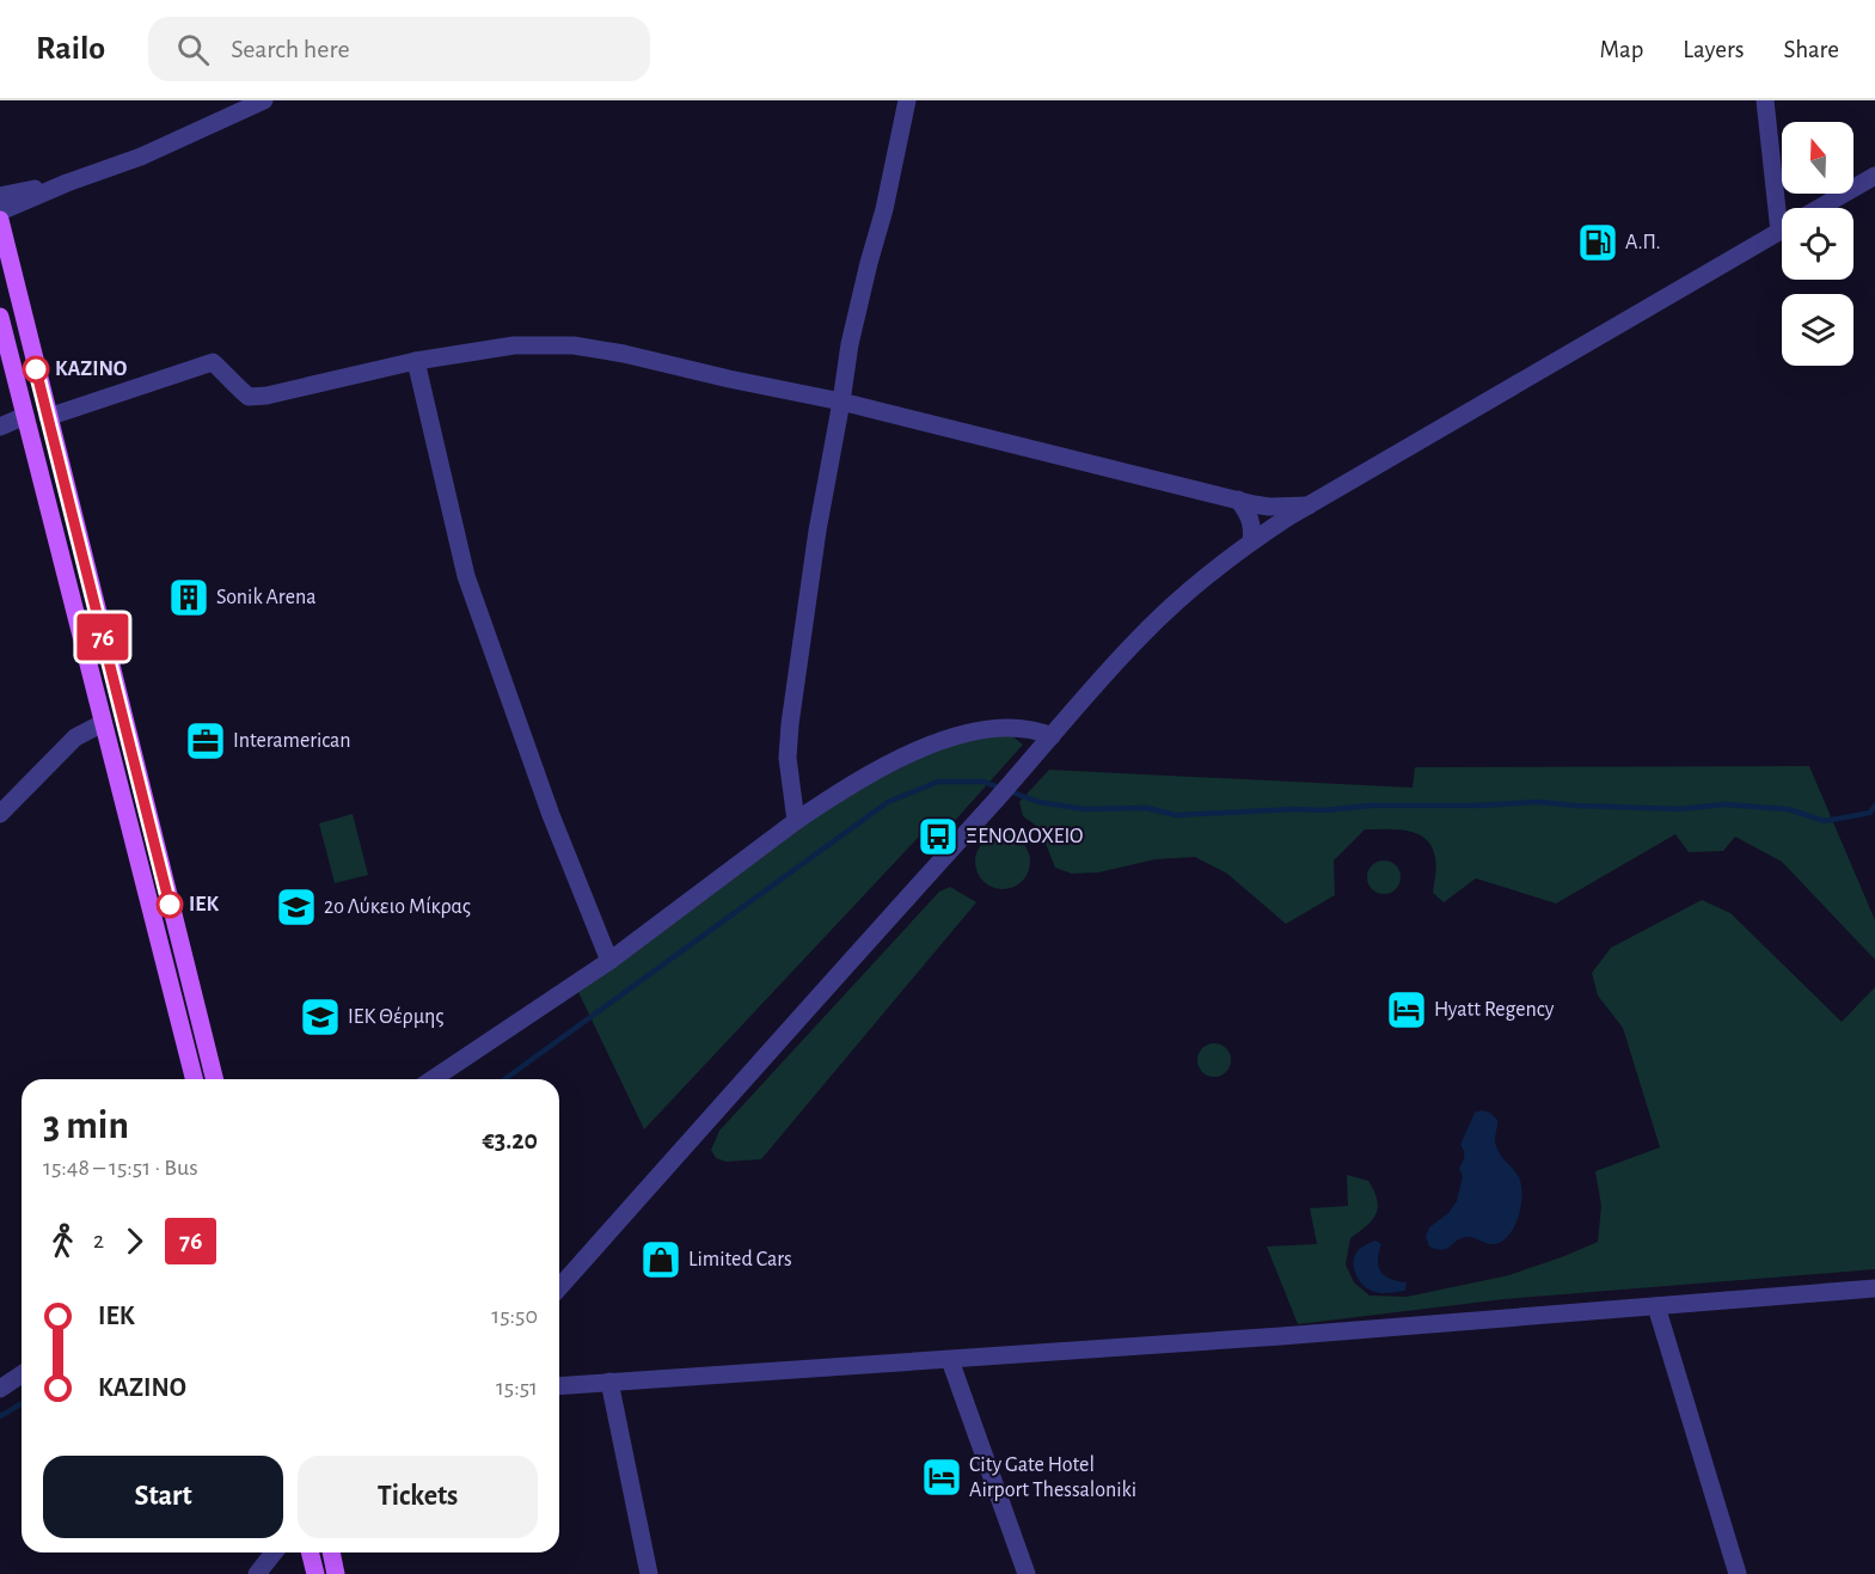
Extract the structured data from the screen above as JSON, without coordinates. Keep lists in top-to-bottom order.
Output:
{
  "places": {
    "fuel station": ["Α.Π."],
    "other": ["ΚΑΖΙΝΟ", "ΙΕΚ"],
    "building": ["Sonik Arena"],
    "office": ["Interamerican"],
    "bus stop": ["ΞΕΝΟΔΟΧΕΙΟ"],
    "school or university": ["2ο Λύκειο Μίκρας", "ΙΕΚ Θέρμης"],
    "hotel": ["Hyatt Regency", "City Gate Hotel Airport Thessaloniki"],
    "shop": ["Limited Cars"]
  },
  "lines": ["bus line 76"],
  "north": "top",
  "page": {
    "header": "Railo",
    "search": "Search here",
    "nav": ["Map", "Layers", "Share"],
    "on_map": "76",
    "heading": ["3 min", "15:48 – 15:51 · Bus", "€3.20"],
    "legs": ["2", "76"],
    "list": [
      {
        "name": "ΙΕΚ",
        "value": "15:50"
      },
      {
        "name": "ΚΑΖΙΝΟ",
        "value": "15:51"
      }
    ],
    "buttons": ["Start", "Tickets"]
  }
}
